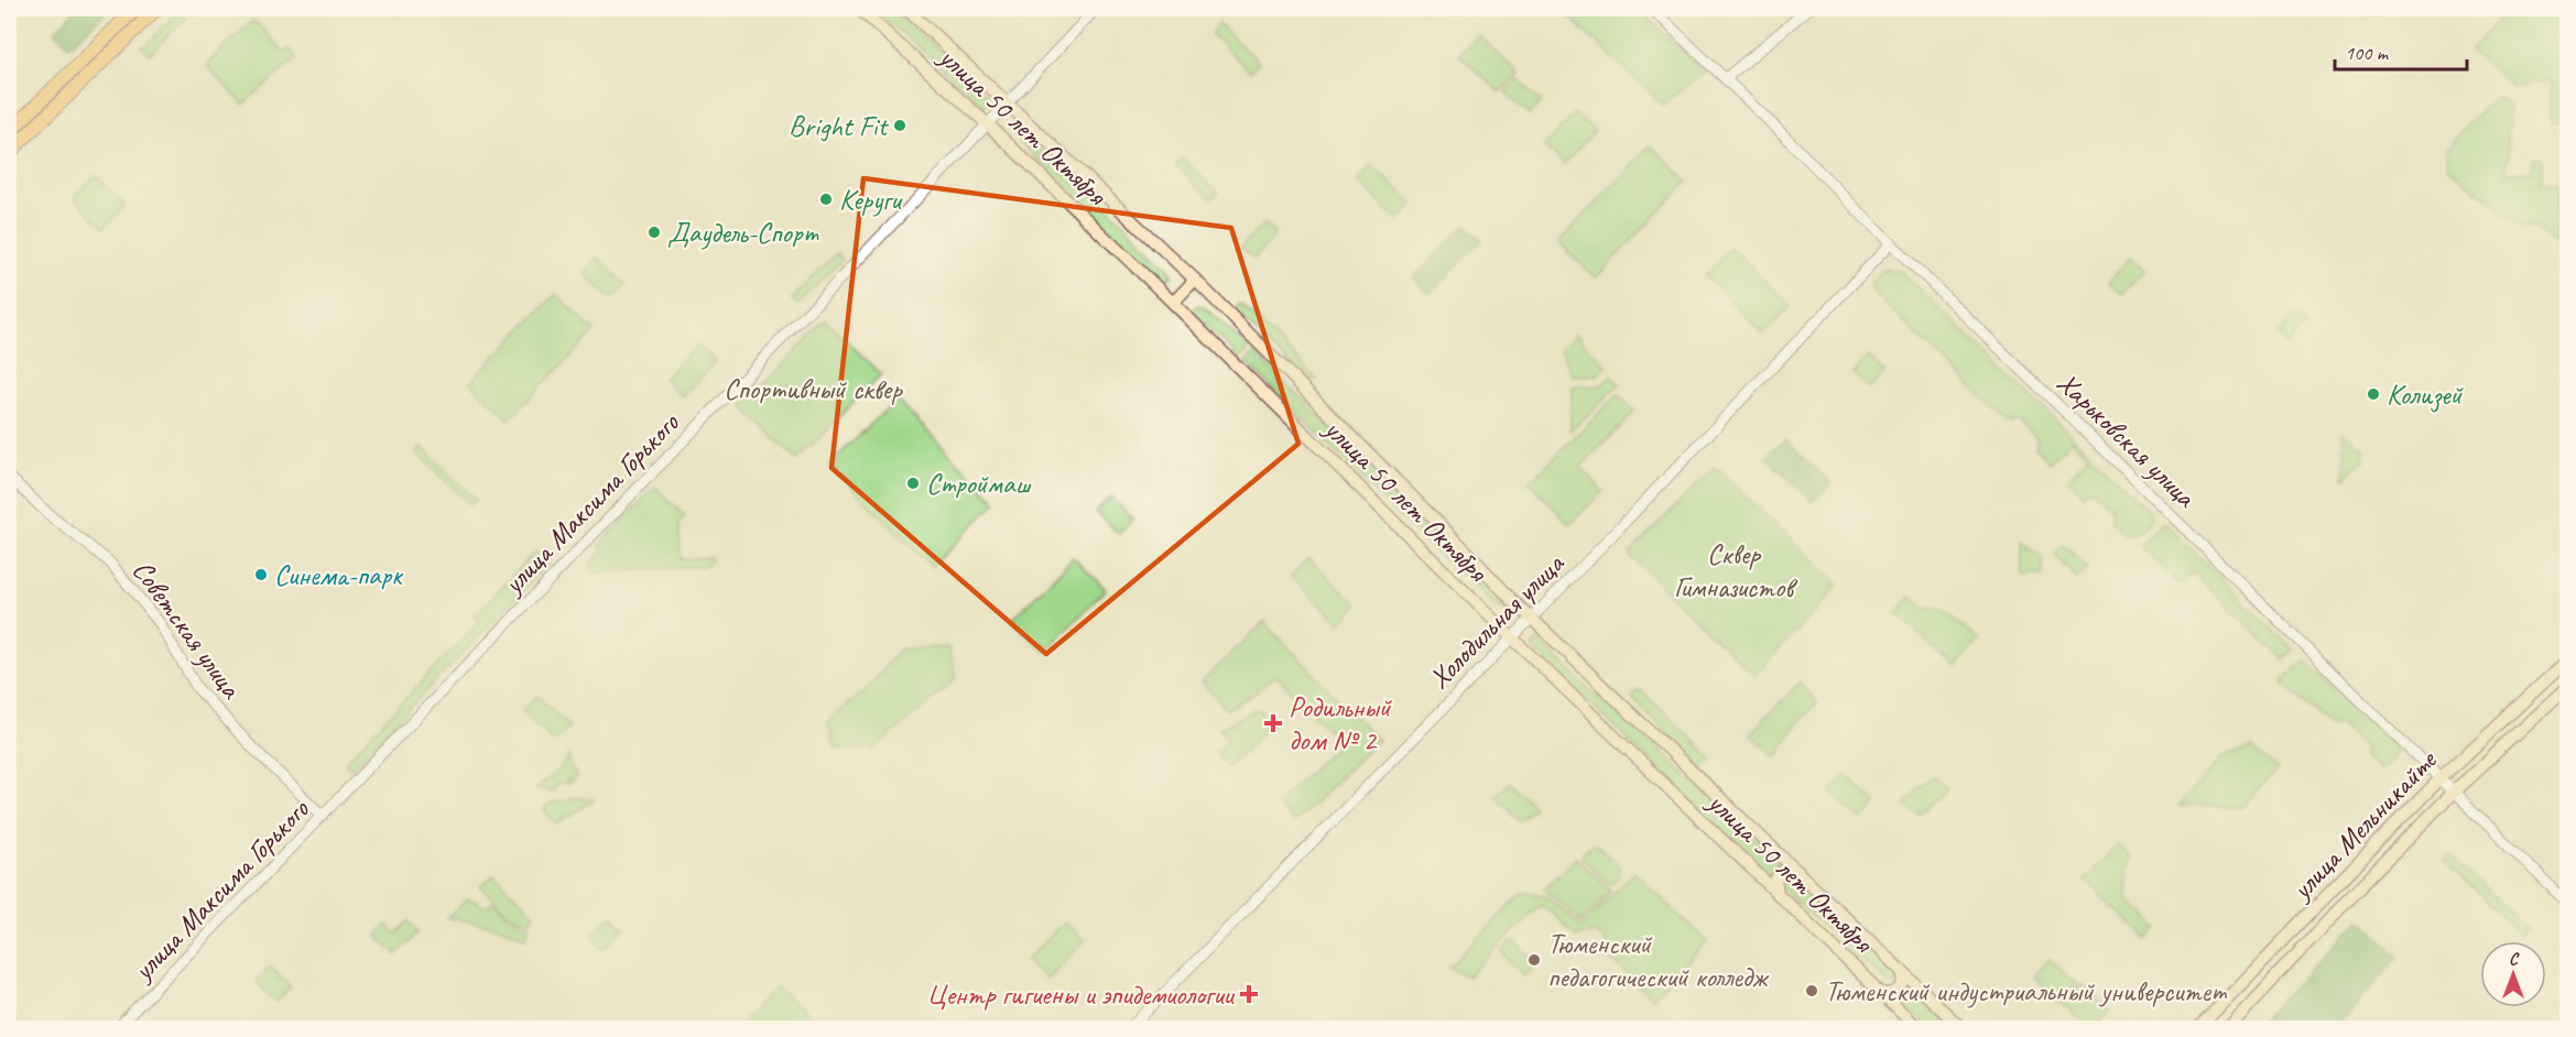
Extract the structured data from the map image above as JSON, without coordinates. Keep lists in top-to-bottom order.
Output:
{
  "streets": {
    "main road": ["улица 50 лет Октября", "улица Мельникайте"],
    "street": [
      "Харьковская улица",
      "улица Максима Горького",
      "Холодильная улица",
      "Советская улица"
    ]
  },
  "crossings": [
    ["улица 50 лет Октября", "улица Максима Горького"],
    ["улица 50 лет Октября", "Холодильная улица"],
    ["Харьковская улица", "Холодильная улица"],
    ["Харьковская улица", "улица Мельникайте"],
    ["улица Максима Горького", "Советская улица"]
  ],
  "parks": ["Спортивный сквер", "Сквер Гимназистов"],
  "places": {
    "other": [
      "Bright Fit",
      "Керуги",
      "Даудель-Спорт",
      "Колизей",
      "Строймаш",
      "Синема-парк",
      "Тюменский педагогический колледж",
      "Тюменский индустриальный университет"
    ],
    "health": ["Родильный дом № 2", "Центр гигиены и эпидемиологии"]
  },
  "scale_bar": "100 m",
  "north": "top"
}
